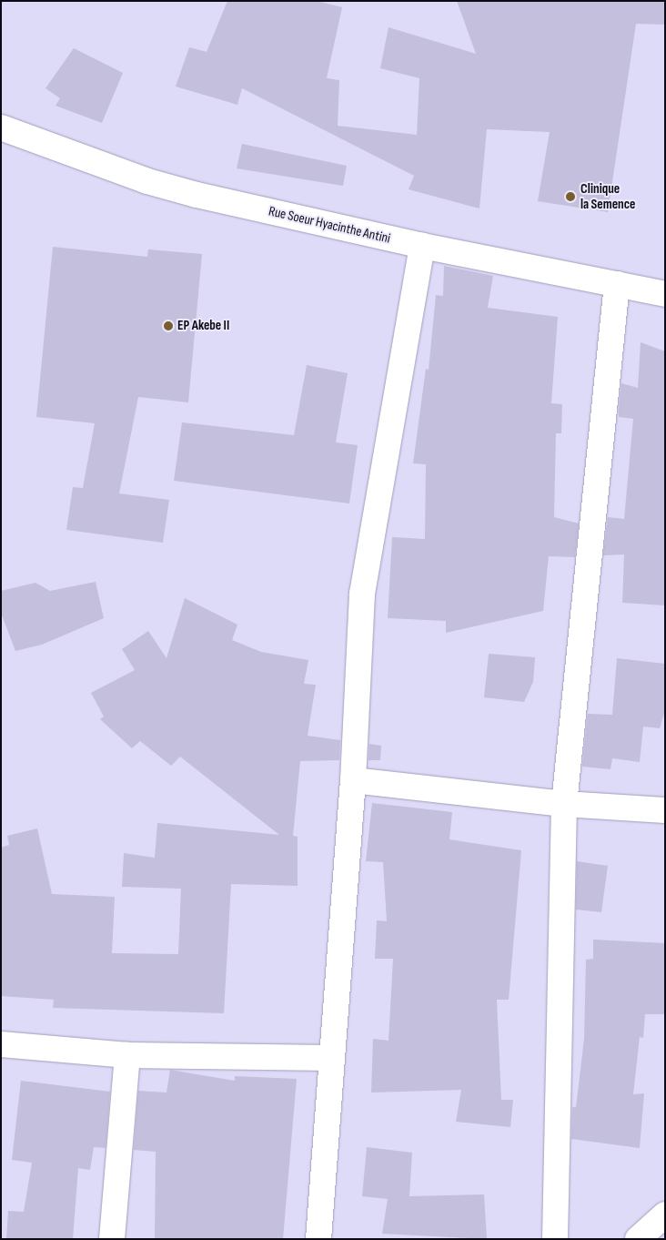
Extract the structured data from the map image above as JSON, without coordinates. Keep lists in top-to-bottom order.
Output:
{
  "streets": {
    "street": ["Rue Soeur Hyacinthe Antini"]
  },
  "places": ["Clinique la Semence", "EP Akebe II"]
}
